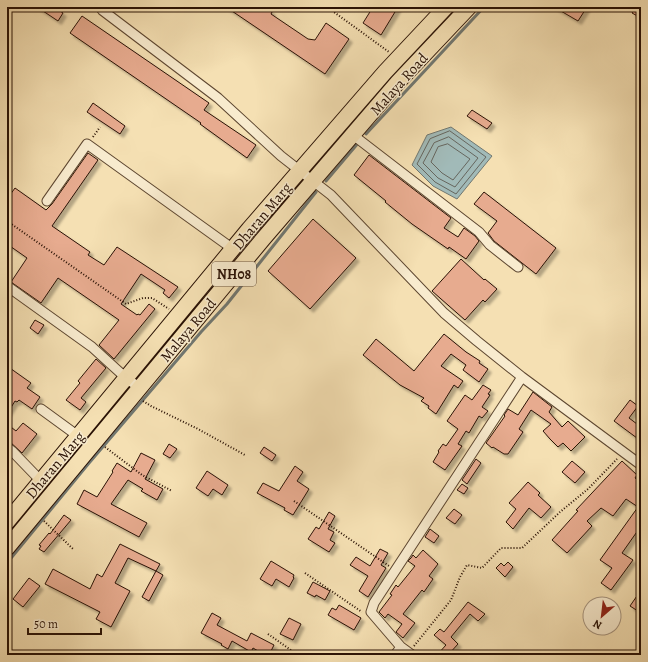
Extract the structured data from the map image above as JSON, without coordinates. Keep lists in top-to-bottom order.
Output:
{
  "streets": {
    "main road": ["Malaya Road", "Dharan Marg", "NH08"]
  },
  "scale_bar": "50 m",
  "north": "bottom left"
}
